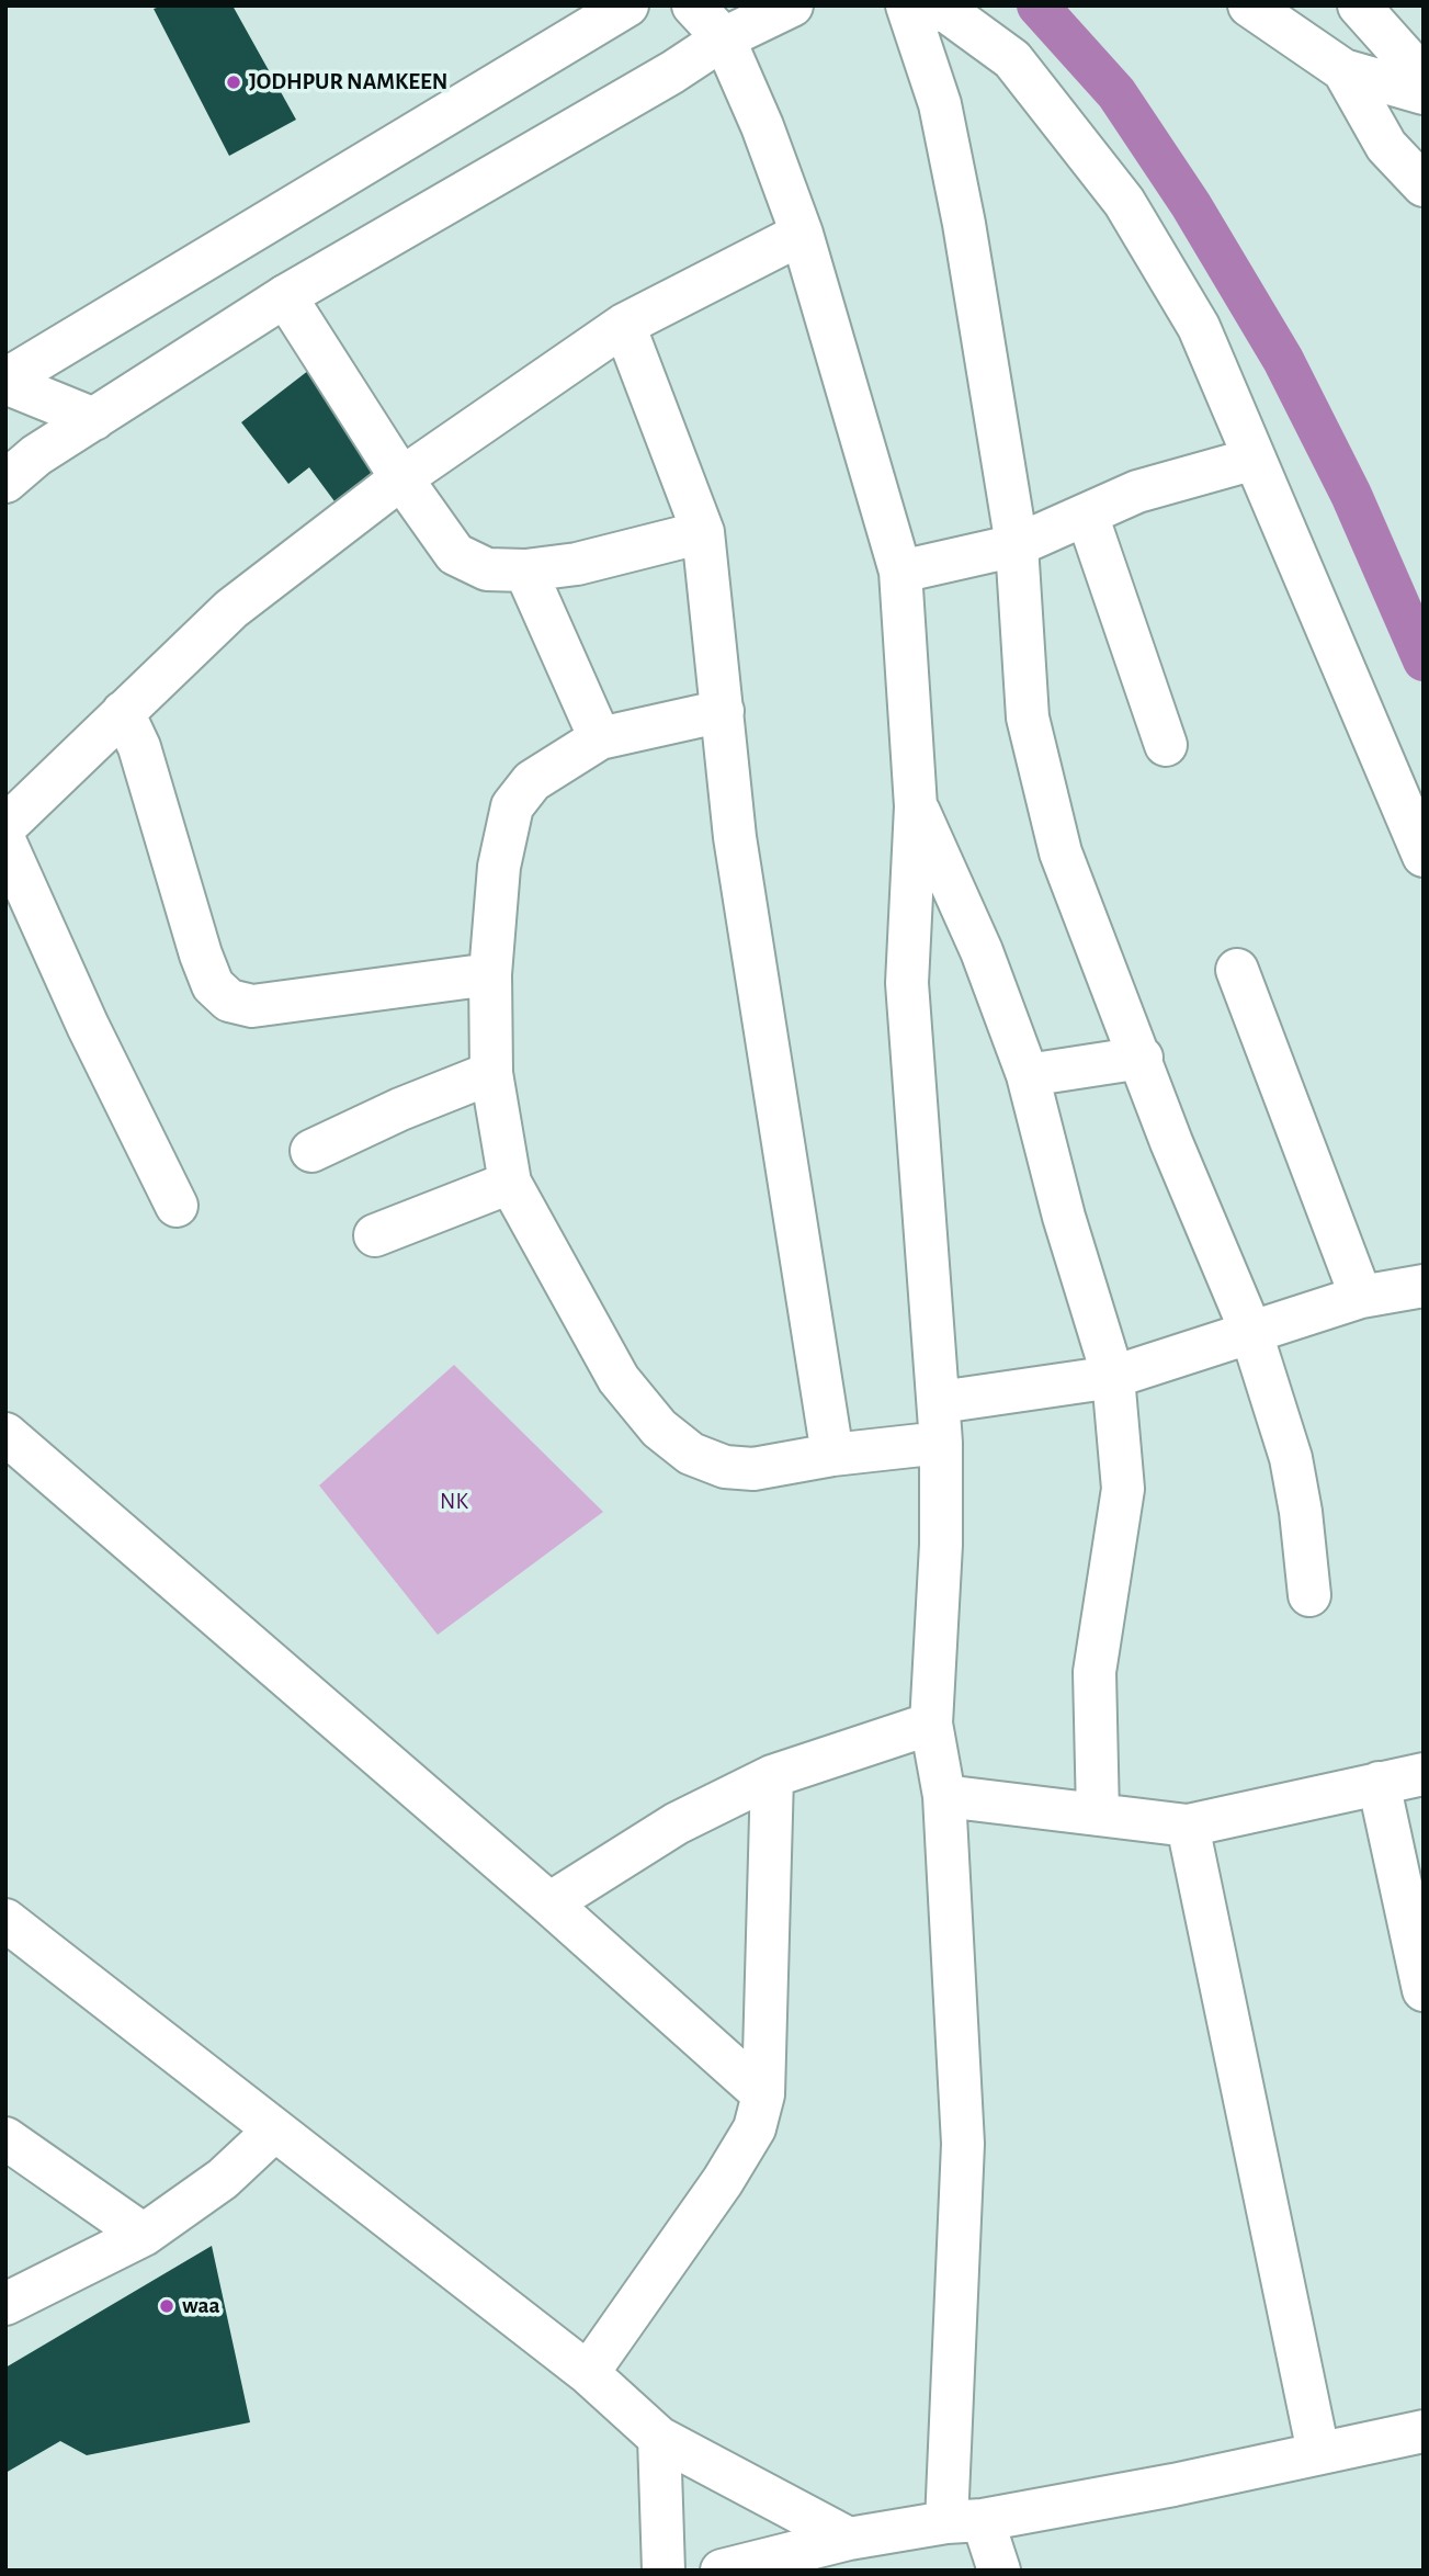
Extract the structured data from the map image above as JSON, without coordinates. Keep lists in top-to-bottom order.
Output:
{
  "parks": ["NK"],
  "places": ["JODHPUR NAMKEEN", "waa"]
}
